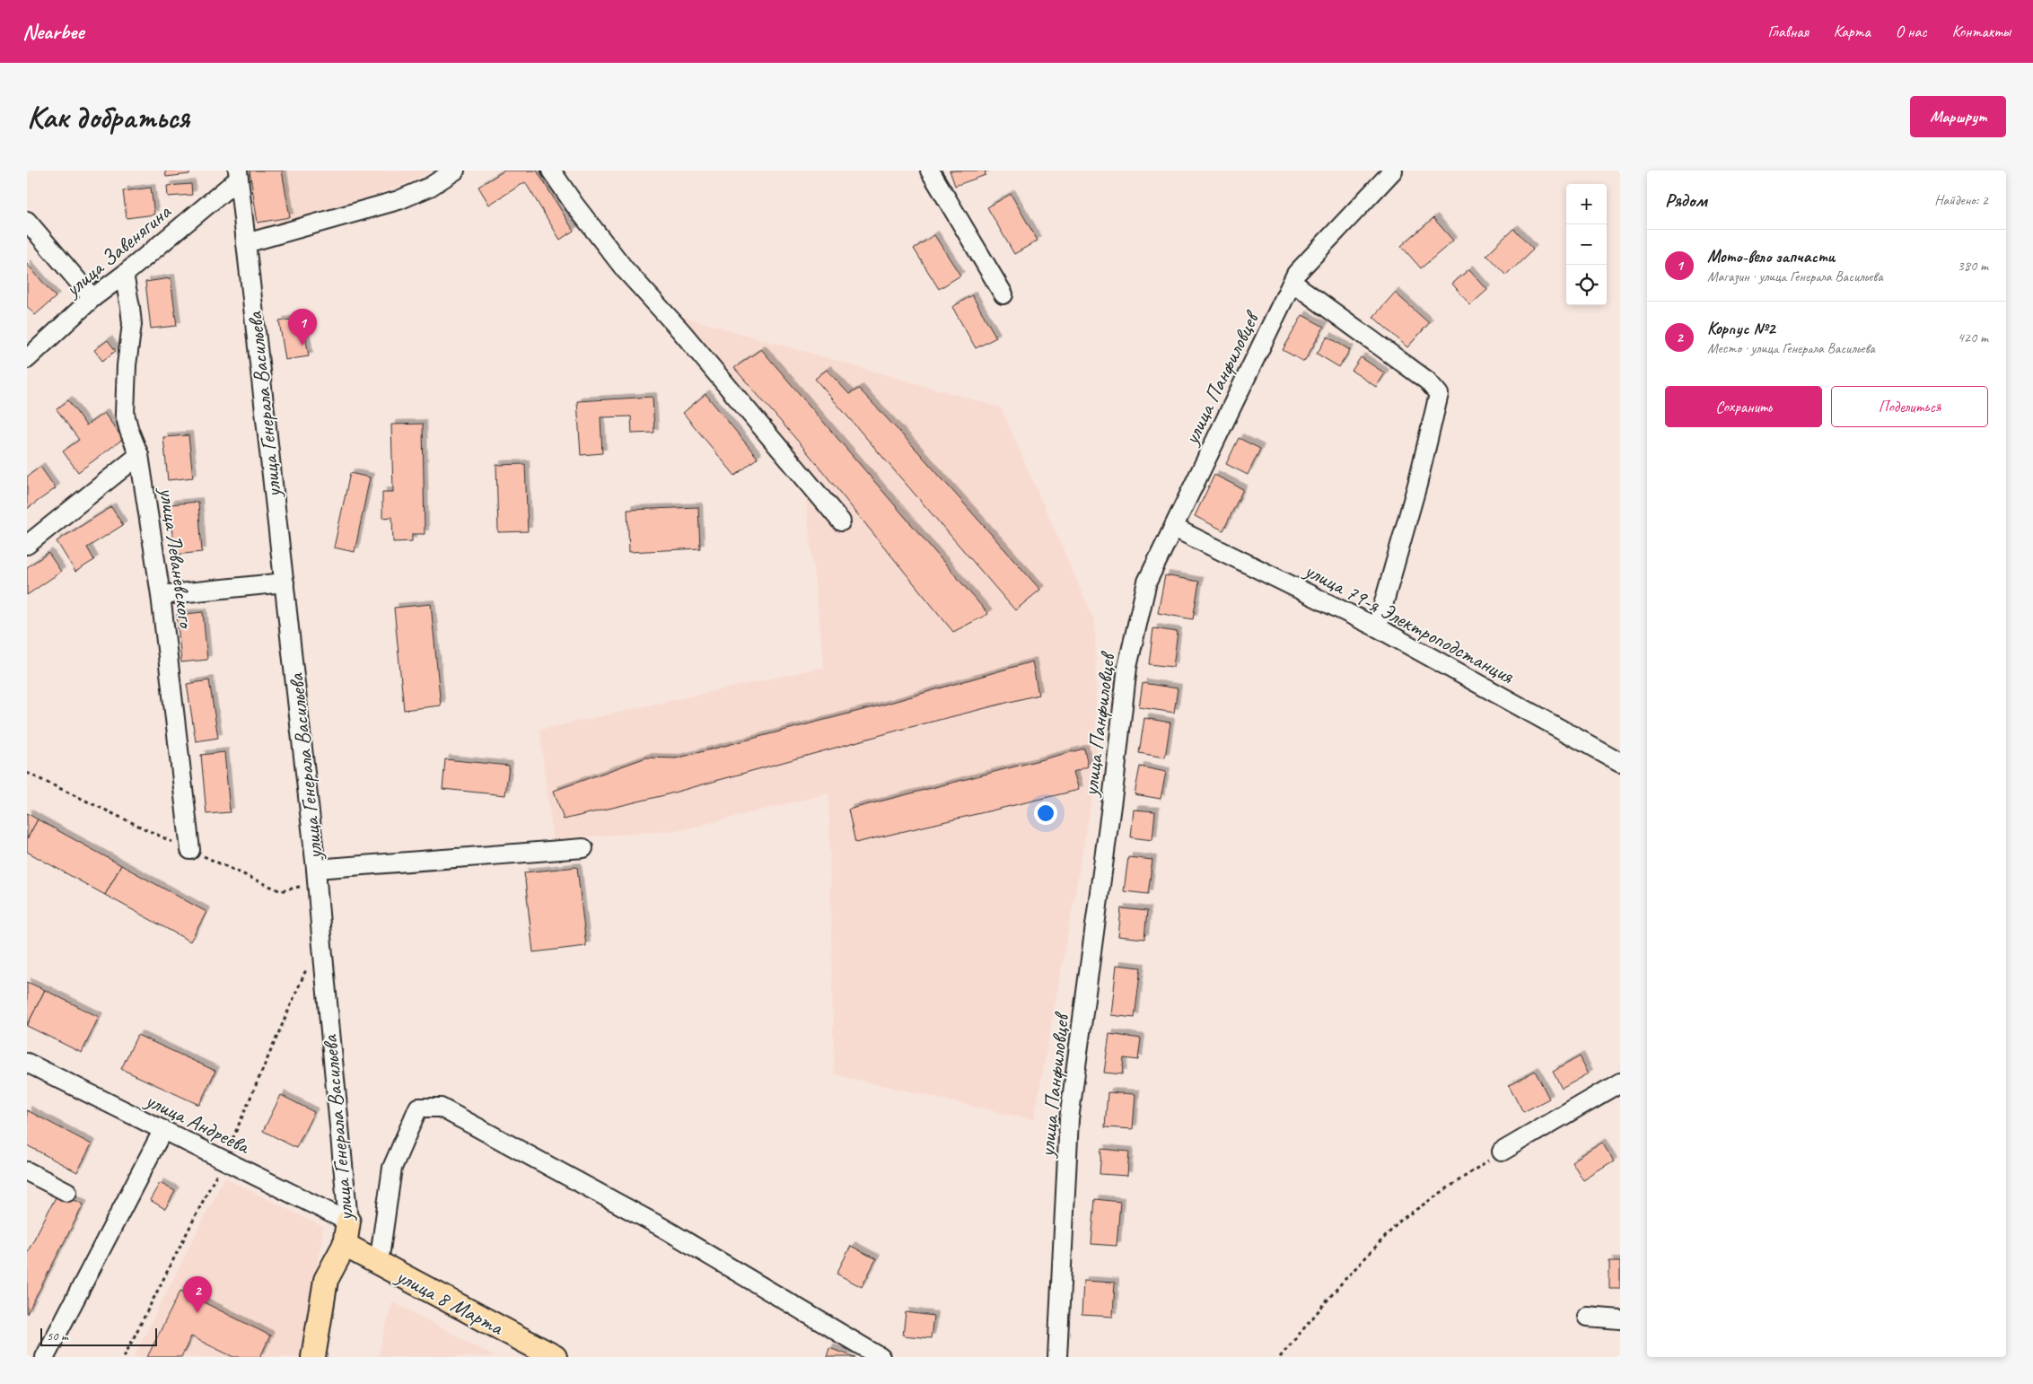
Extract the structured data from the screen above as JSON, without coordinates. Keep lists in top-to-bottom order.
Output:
{
  "streets": {
    "main road": ["улица Генерала Васильева", "улица 8 Марта"],
    "street": [
      "улица Завенягина",
      "улица Панфиловцев",
      "улица Леваневского",
      "улица 79-я Электроподстанция",
      "улица Андреева"
    ]
  },
  "crossings": [
    ["улица Завенягина", "улица Генерала Васильева"],
    ["улица Завенягина", "улица Леваневского"],
    ["улица Панфиловцев", "улица 79-я Электроподстанция"],
    ["улица Генерала Васильева", "улица Андреева"],
    ["улица Генерала Васильева", "улица 8 Марта"]
  ],
  "scale_bar": "50 m",
  "page": {
    "header": "Nearbee",
    "nav": [
      "Главная",
      "Карта",
      "О нас",
      "Контакты"
    ],
    "buttons": [
      "Маршрут",
      ["Сохранить", "Поделиться"]
    ],
    "title": "Как добраться",
    "heading": ["Рядом", "Найдено: 2"],
    "map_buttons": ["+", "−"],
    "list": [
      {
        "mark": "1",
        "name": "Мото-вело запчасти",
        "note": "Магазин · улица Генерала Васильева",
        "value": "380 m"
      },
      {
        "mark": "2",
        "name": "Корпус №2",
        "note": "Место · улица Генерала Васильева",
        "value": "420 m"
      }
    ],
    "pins": ["1", "2"],
    "scale": "50 m"
  }
}
